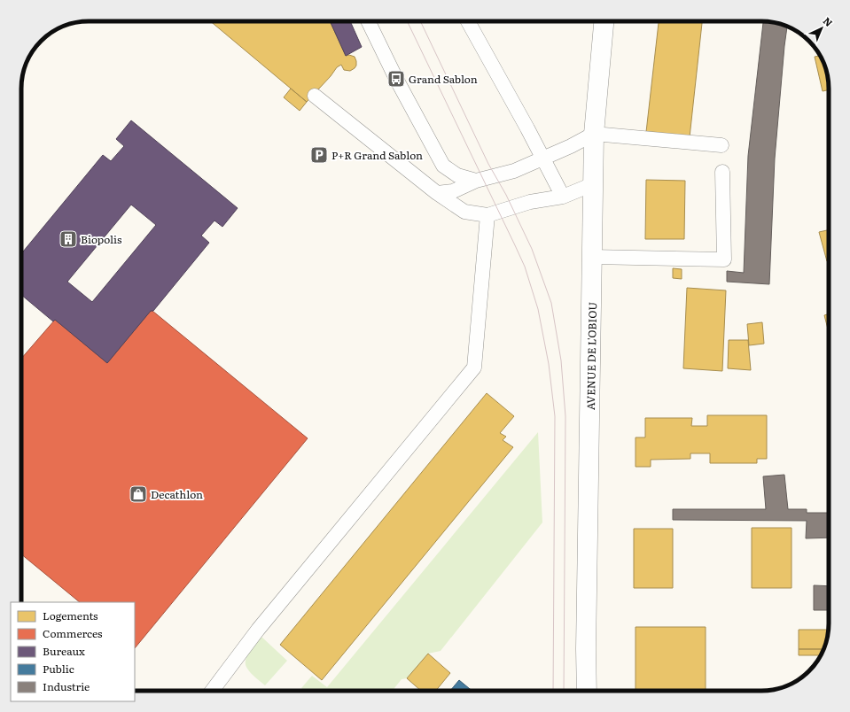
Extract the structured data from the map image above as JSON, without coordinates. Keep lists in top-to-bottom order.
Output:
{
  "streets": {
    "street": ["AVENUE DE L'OBIOU"]
  },
  "places": {
    "bus stop": ["Grand Sablon"],
    "parking": ["P+R Grand Sablon"],
    "building": ["Biopolis"],
    "shop": ["Decathlon"]
  },
  "legend": [
    "Logements",
    "Commerces",
    "Bureaux",
    "Public",
    "Industrie"
  ],
  "north": "top right"
}
